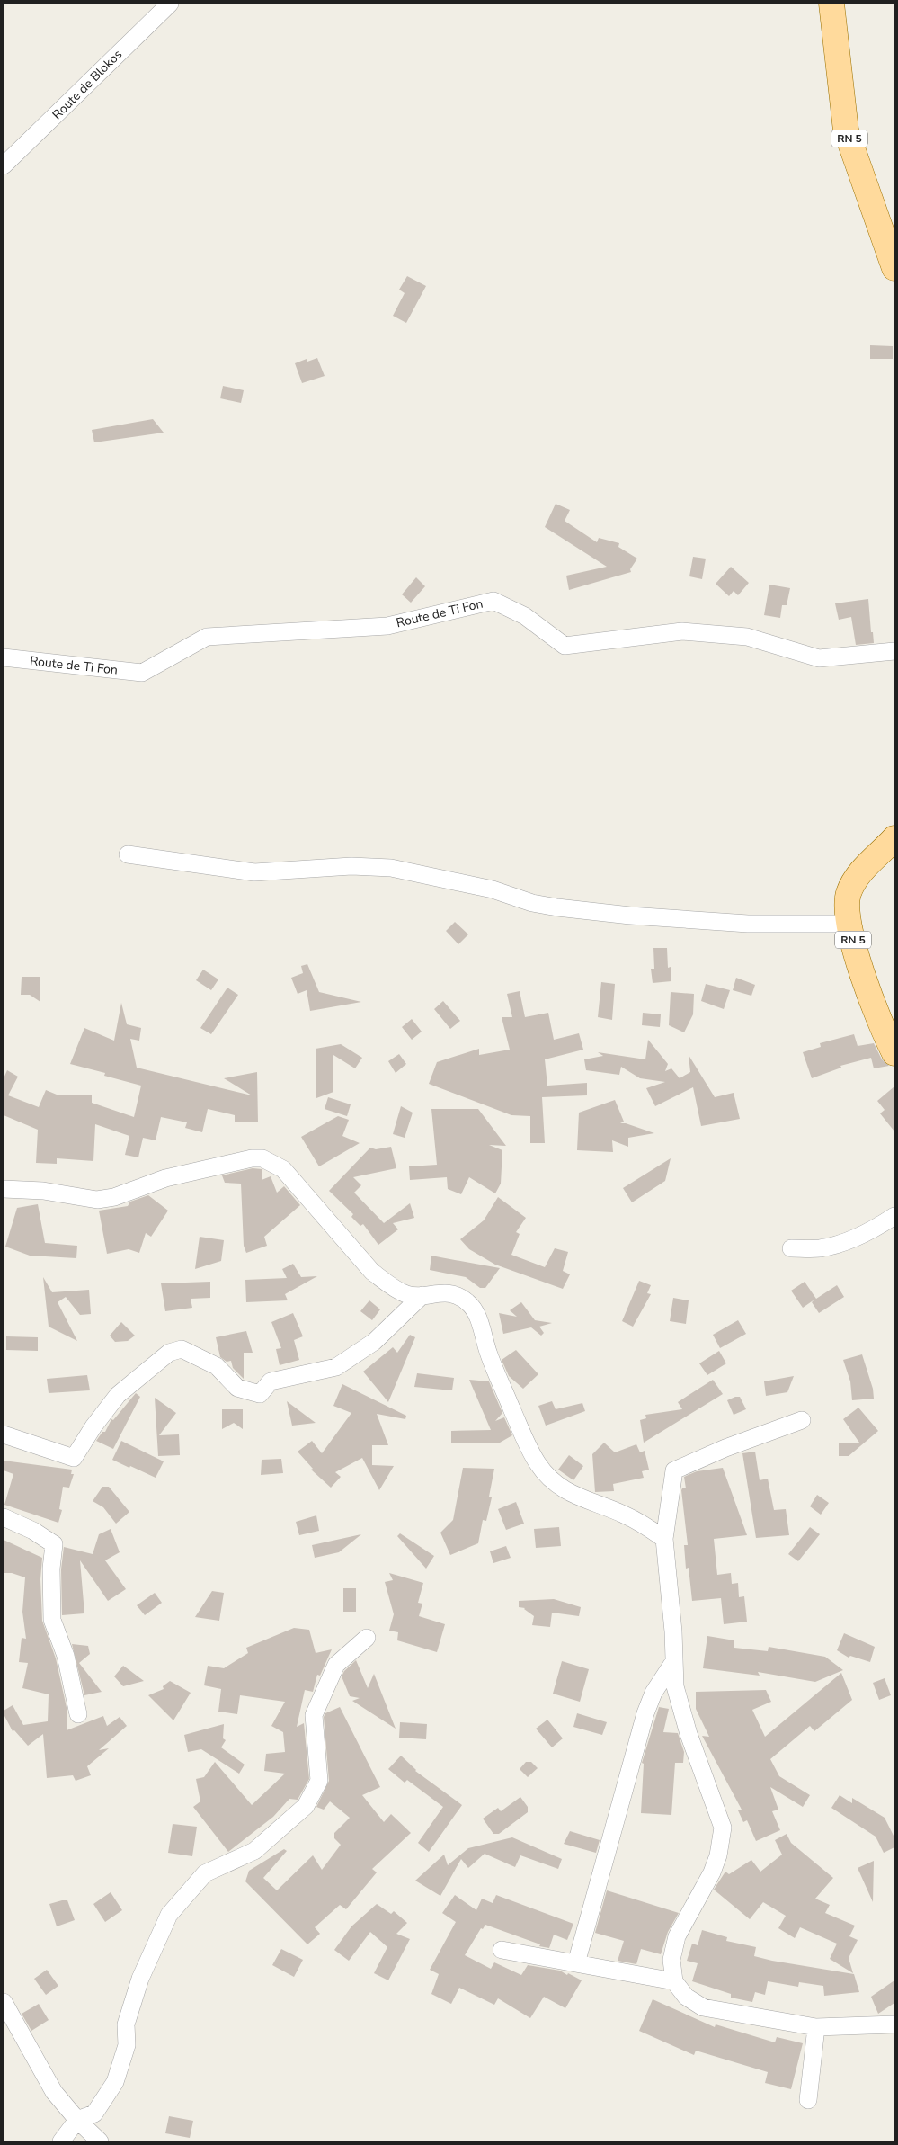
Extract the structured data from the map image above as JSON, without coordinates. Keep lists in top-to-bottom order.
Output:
{
  "streets": {
    "main road": ["RN 5"],
    "street": ["Route de Blokos", "Route de Ti Fon"]
  }
}
